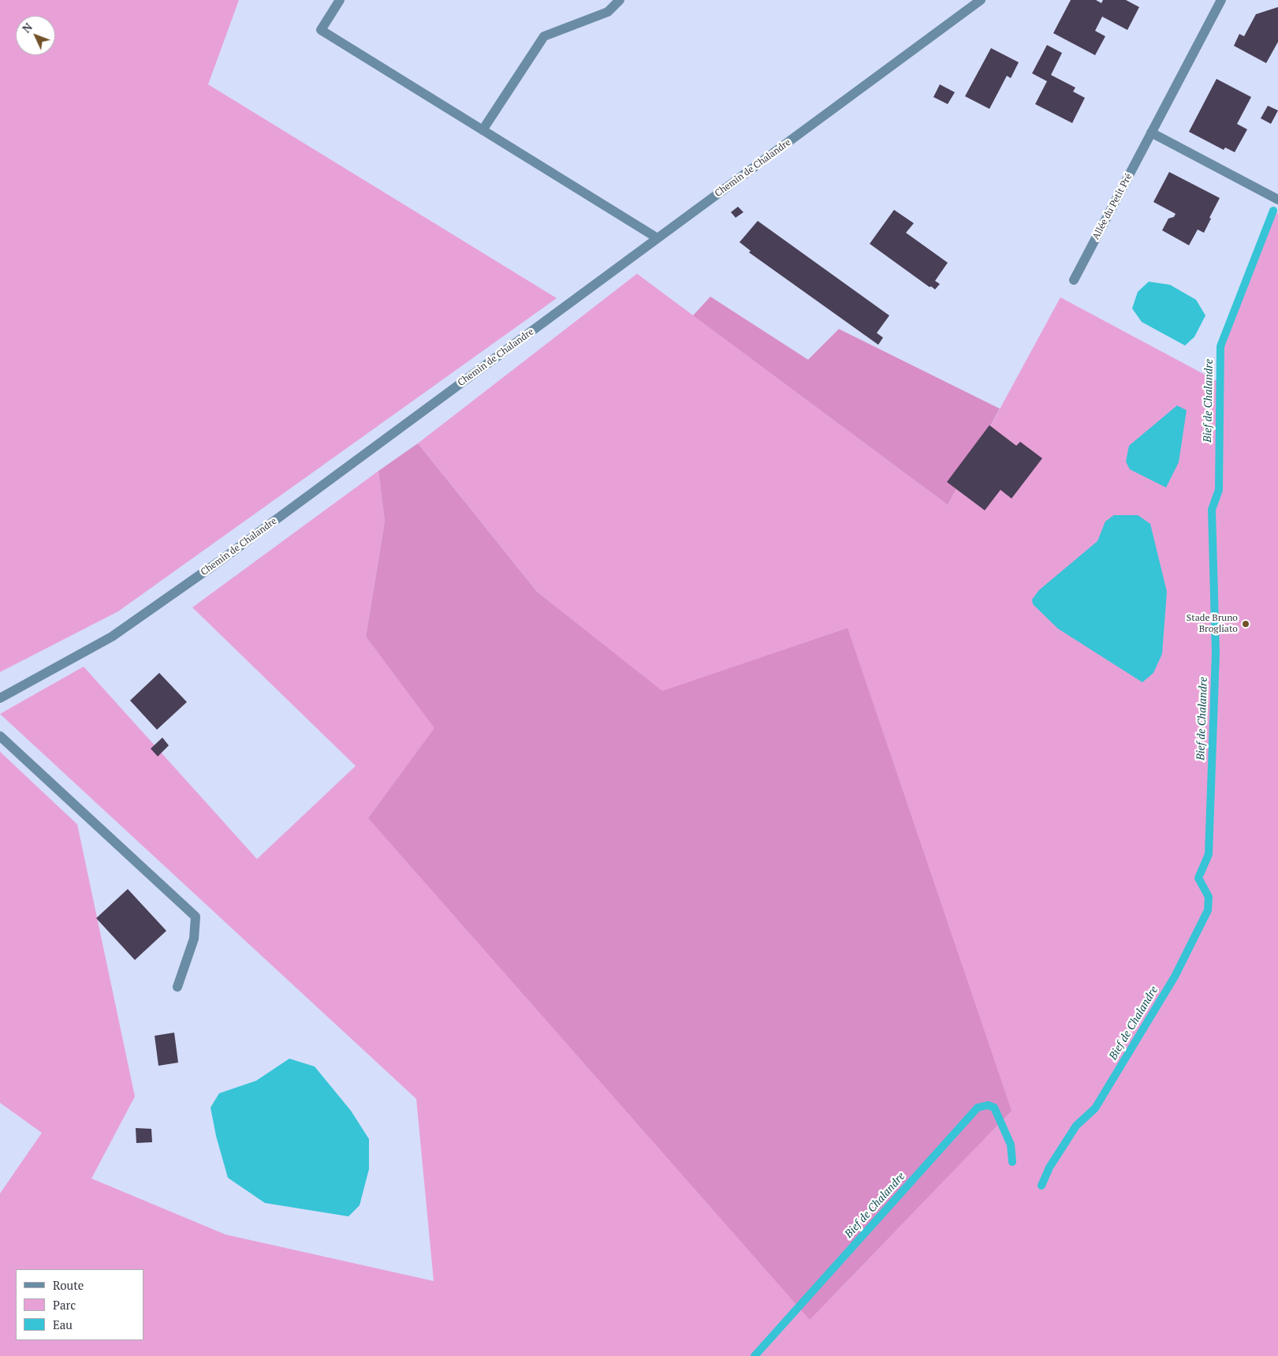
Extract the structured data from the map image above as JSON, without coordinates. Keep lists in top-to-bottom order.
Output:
{
  "streets": {
    "street": ["Chemin de Chalandre", "Allée du Petit Pré"]
  },
  "water": ["Bief de Chalandre"],
  "places": ["Stade Bruno Brogliato"],
  "legend": ["Route", "Parc", "Eau"],
  "north": "top left"
}
